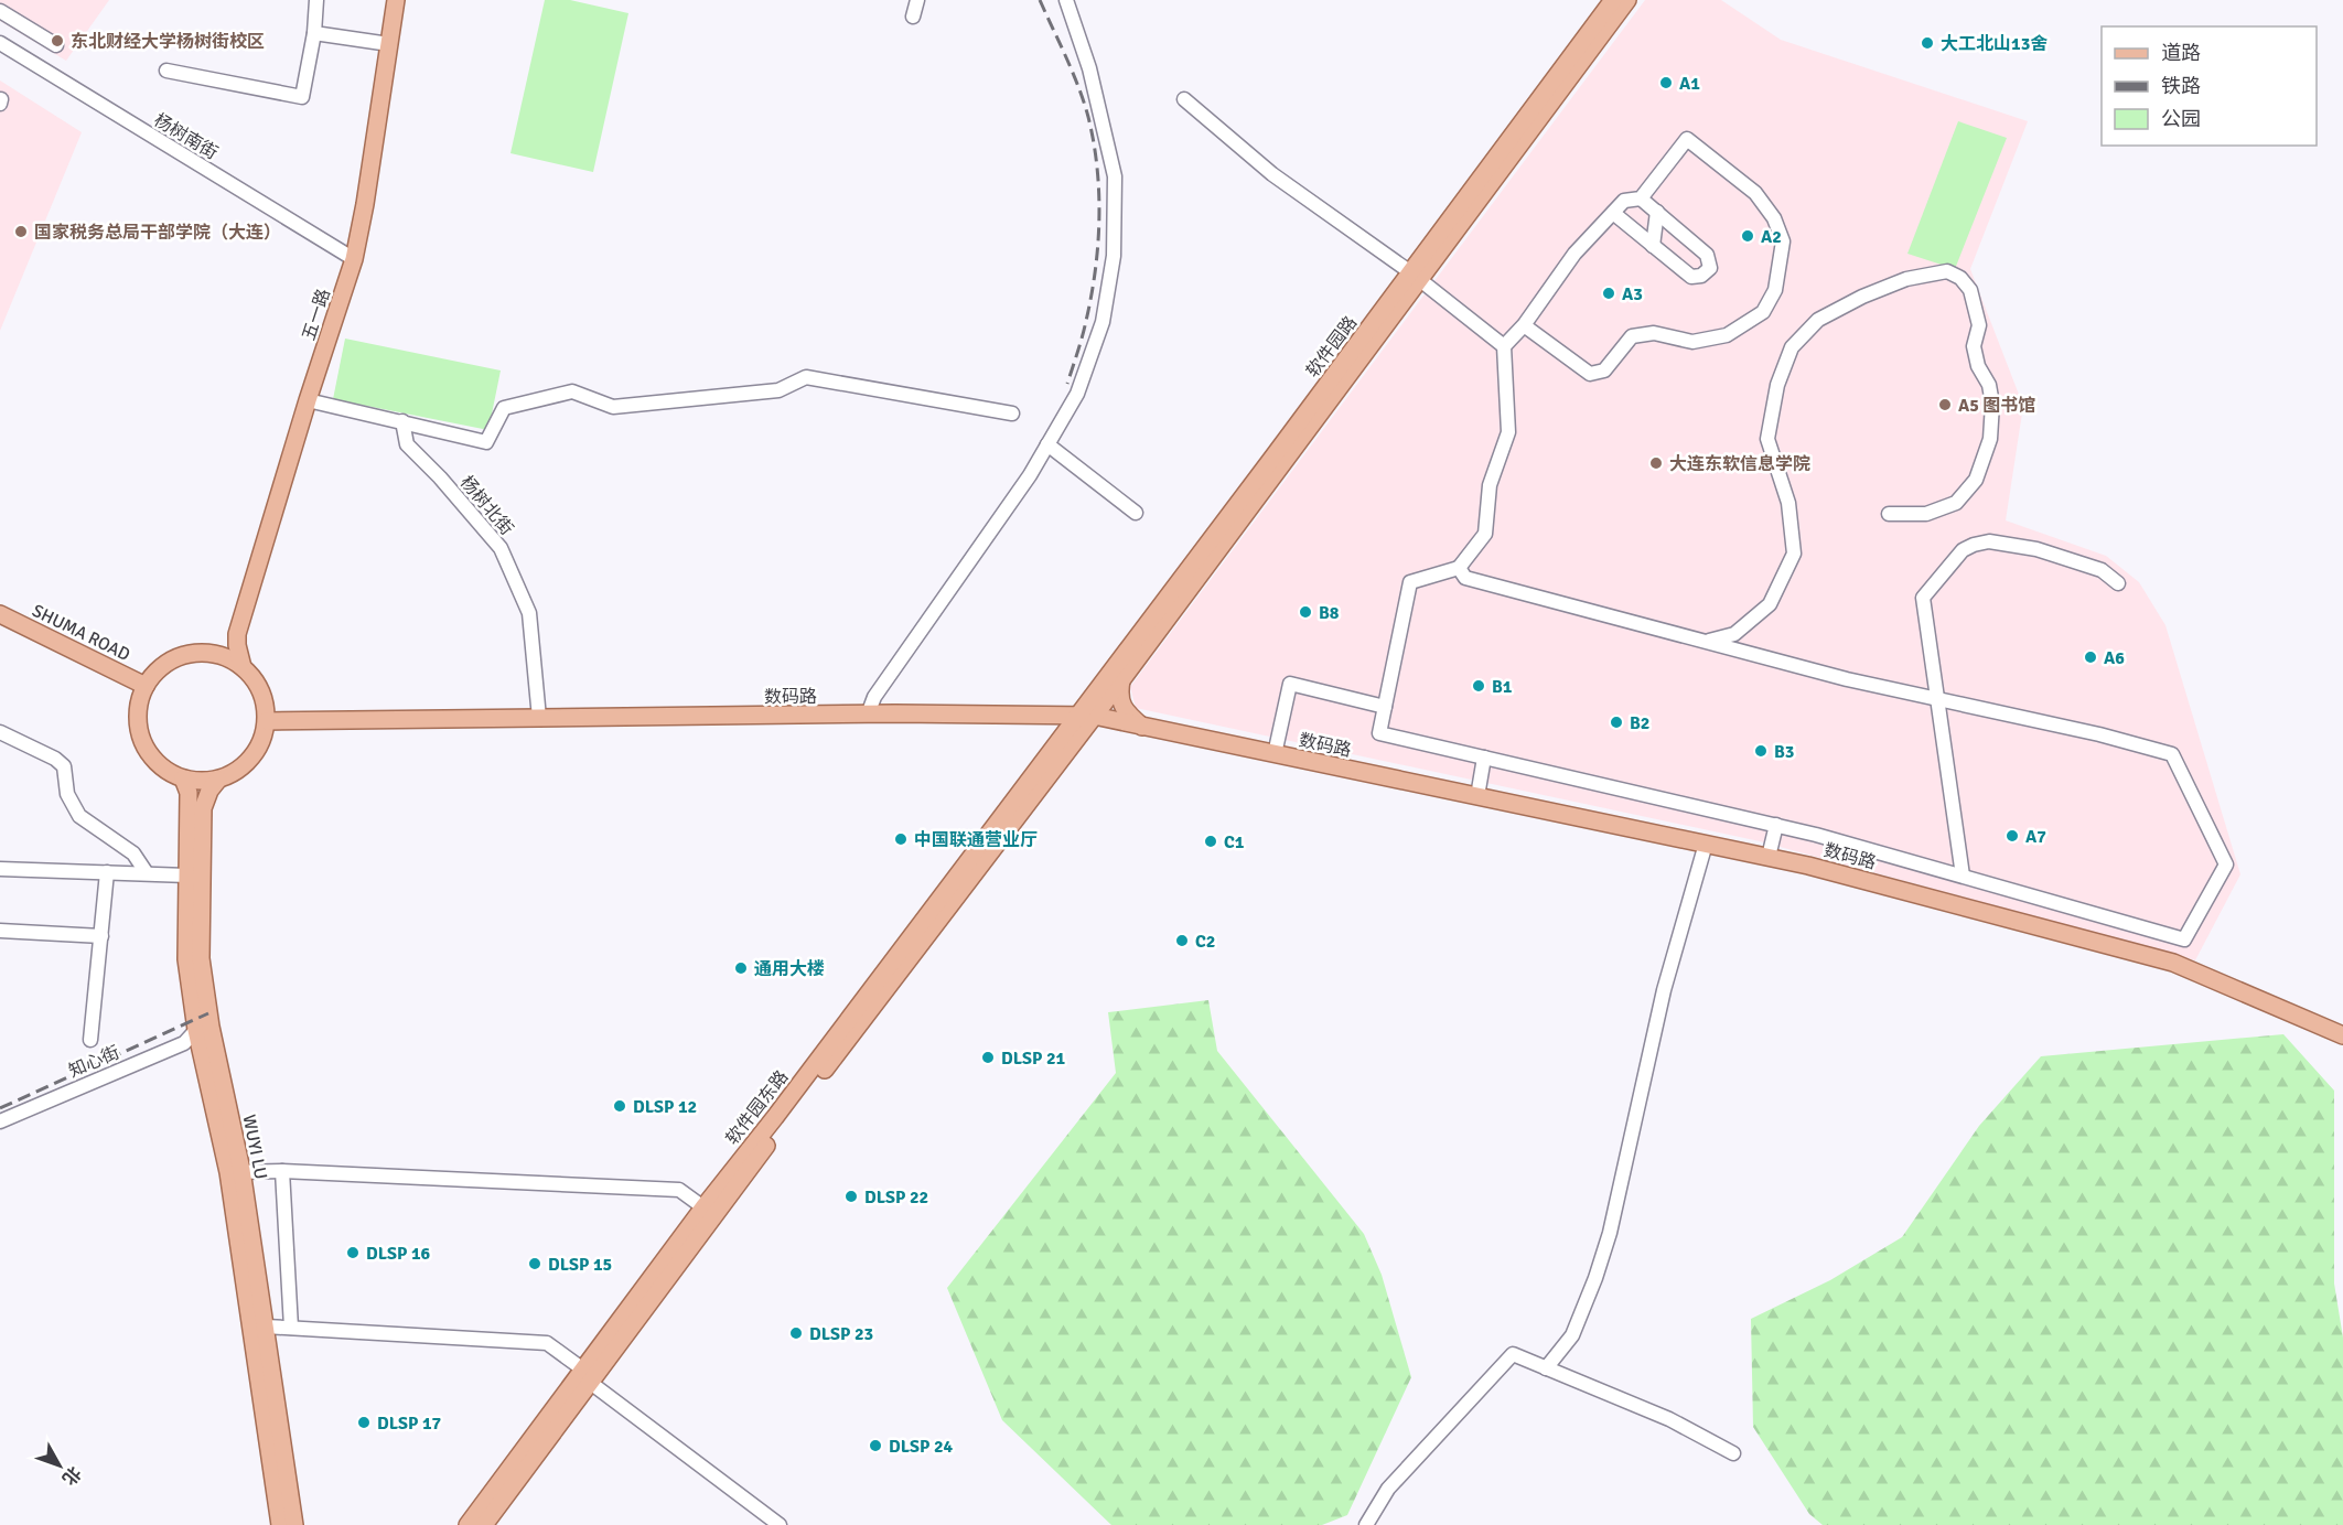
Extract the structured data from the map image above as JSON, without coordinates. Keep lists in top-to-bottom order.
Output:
{
  "streets": {
    "main road": [
      "五一路",
      "软件园路",
      "SHUMA ROAD",
      "数码路",
      "软件园东路",
      "WUYI LU"
    ],
    "street": ["杨树南街", "杨树北街", "知心街"]
  },
  "crossings": [
    ["杨树南街", "五一路"],
    ["软件园路", "数码路"],
    ["软件园路", "软件园东路"],
    ["杨树北街", "数码路"],
    ["SHUMA ROAD", "数码路"],
    ["SHUMA ROAD", "WUYI LU"],
    ["数码路", "软件园东路"],
    ["数码路", "WUYI LU"],
    ["知心街", "WUYI LU"]
  ],
  "places": [
    "东北财经大学杨树街校区",
    "大工北山13舍",
    "A1",
    "国家税务总局干部学院（大连）",
    "A2",
    "A3",
    "A5 图书馆",
    "大连东软信息学院",
    "B8",
    "A6",
    "B1",
    "B2",
    "B3",
    "A7",
    "中国联通营业厅",
    "C1",
    "C2",
    "通用大楼",
    "DLSP 21",
    "DLSP 12",
    "DLSP 22",
    "DLSP 16",
    "DLSP 15",
    "DLSP 23",
    "DLSP 17",
    "DLSP 24"
  ],
  "legend": ["道路", "铁路", "公园"],
  "north": "bottom right"
}
